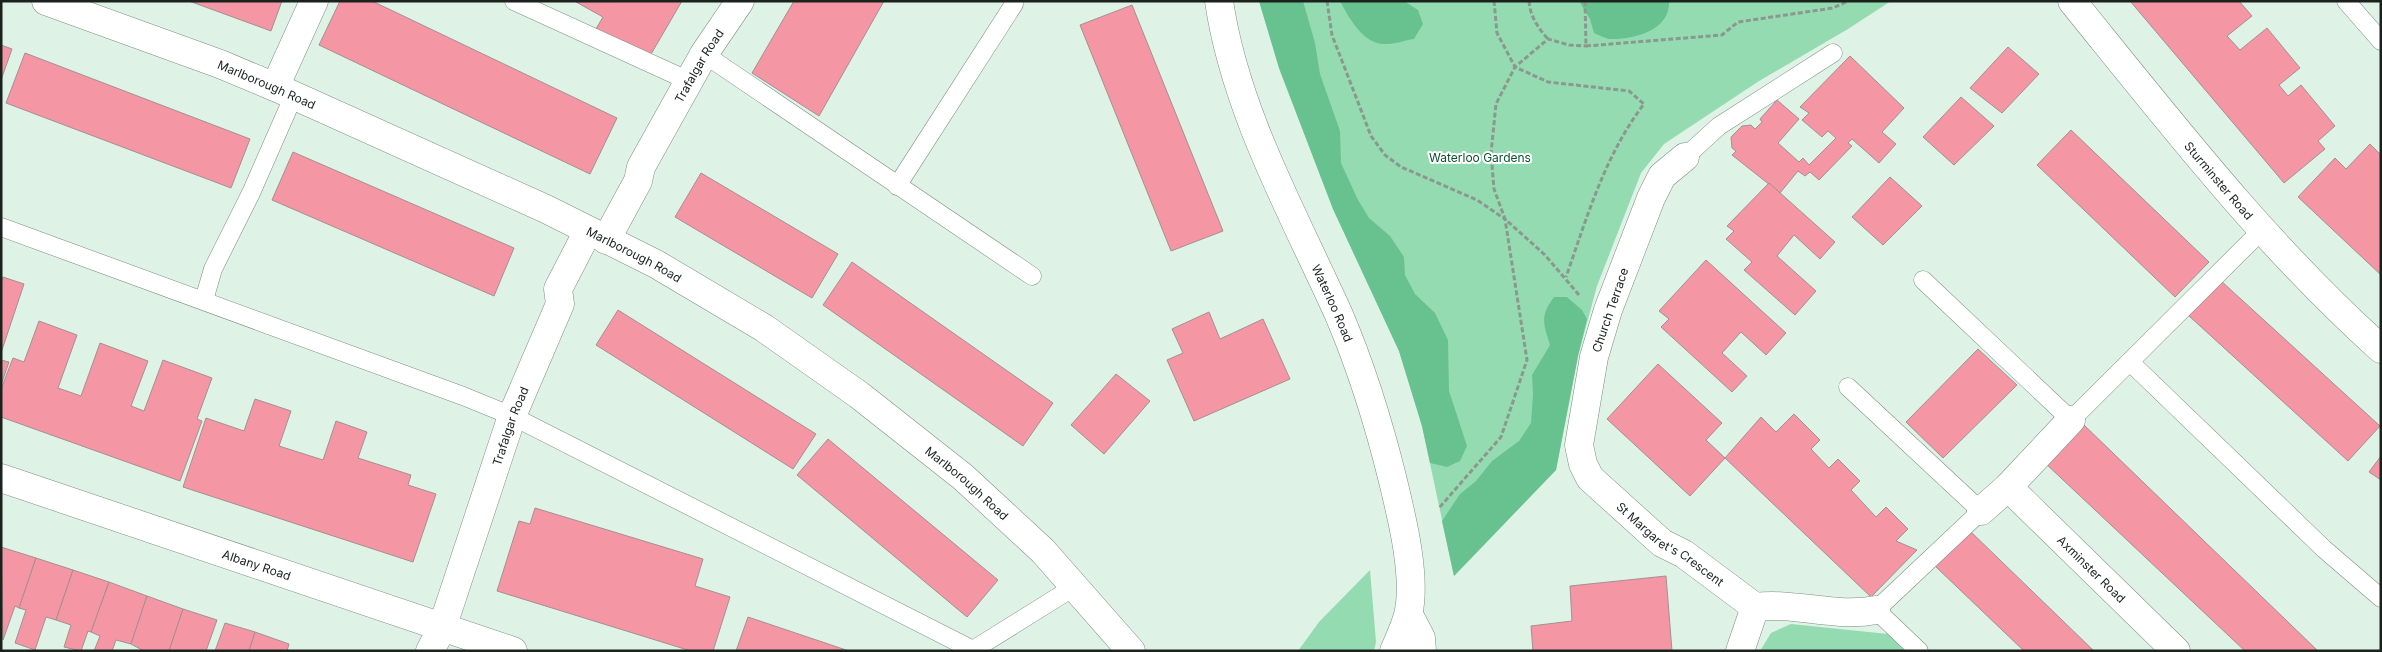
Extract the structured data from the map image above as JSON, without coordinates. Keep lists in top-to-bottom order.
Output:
{
  "streets": {
    "street": [
      "Trafalgar Road",
      "Marlborough Road",
      "Sturminster Road",
      "Waterloo Road",
      "Church Terrace",
      "St Margaret's Crescent",
      "Albany Road",
      "Axminster Road"
    ]
  },
  "crossings": [
    ["Trafalgar Road", "Marlborough Road"],
    ["Trafalgar Road", "Albany Road"],
    ["Church Terrace", "St Margaret's Crescent"]
  ],
  "parks": ["Waterloo Gardens"]
}
